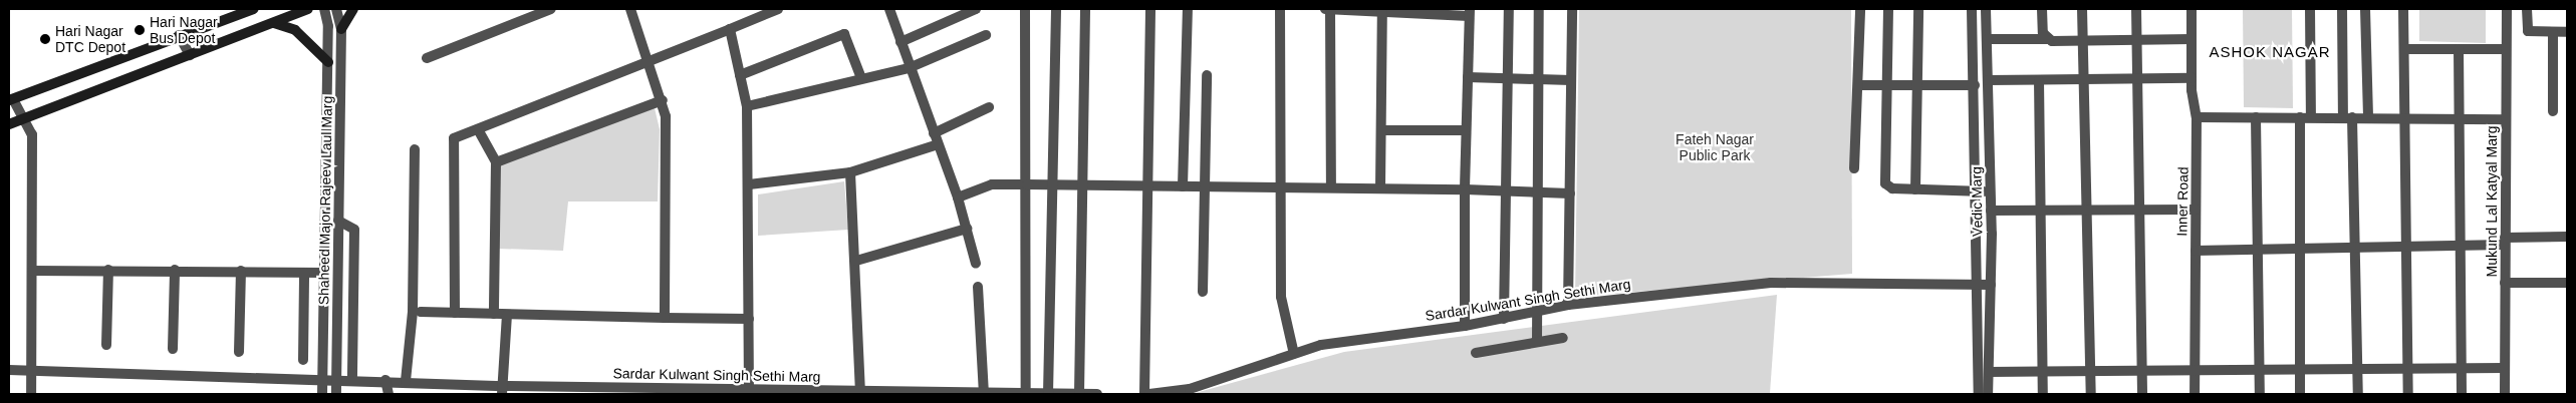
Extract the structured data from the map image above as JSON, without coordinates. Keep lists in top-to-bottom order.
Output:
{
  "streets": {
    "street": [
      "Shaheed Major Rajeev Laul Marg",
      "Vedic Marg",
      "Inner Road",
      "Mukund Lal Katyal Marg",
      "Sardar Kulwant Singh Sethi Marg"
    ]
  },
  "crossings": [
    ["Shaheed Major Rajeev Laul Marg", "Sardar Kulwant Singh Sethi Marg"],
    ["Vedic Marg", "Sardar Kulwant Singh Sethi Marg"]
  ],
  "districts": ["ASHOK NAGAR"],
  "parks": ["Fateh Nagar Public Park"],
  "places": ["Hari Nagar Bus Depot", "Hari Nagar DTC Depot"]
}
